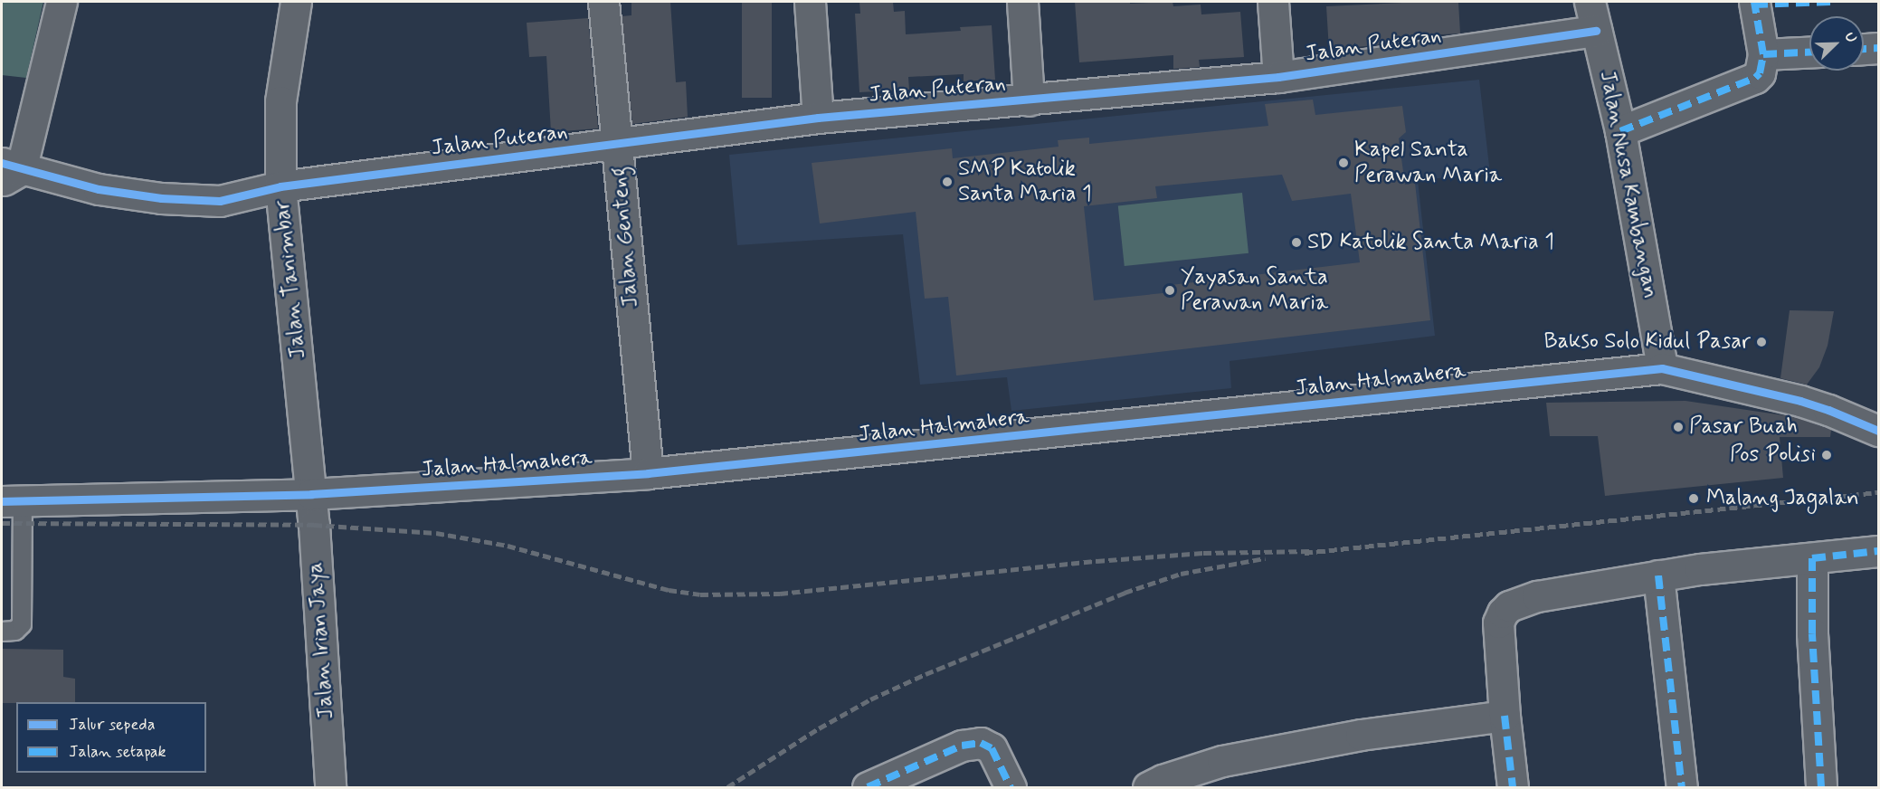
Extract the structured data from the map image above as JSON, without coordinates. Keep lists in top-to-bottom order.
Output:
{
  "streets": {
    "street": [
      "Jalan Puteran",
      "Jalan Nusa Kambangan",
      "Jalan Genteng",
      "Jalan Tanimbar",
      "Jalan Halmahera",
      "Jalan Irian Jaya"
    ]
  },
  "crossings": [
    ["Jalan Puteran", "Jalan Nusa Kambangan"],
    ["Jalan Puteran", "Jalan Genteng"],
    ["Jalan Puteran", "Jalan Tanimbar"],
    ["Jalan Nusa Kambangan", "Jalan Halmahera"],
    ["Jalan Genteng", "Jalan Halmahera"],
    ["Jalan Tanimbar", "Jalan Halmahera"],
    ["Jalan Tanimbar", "Jalan Irian Jaya"],
    ["Jalan Halmahera", "Jalan Irian Jaya"]
  ],
  "places": [
    "Kapel Santa Perawan Maria",
    "SMP Katolik Santa Maria 1",
    "SD Katolik Santa Maria 1",
    "Yayasan Santa Perawan Maria",
    "Bakso Solo Kidul Pasar",
    "Pasar Buah",
    "Pos Polisi",
    "Malang Jagalan"
  ],
  "legend": ["Jalur sepeda", "Jalan setapak"],
  "north": "top right"
}
